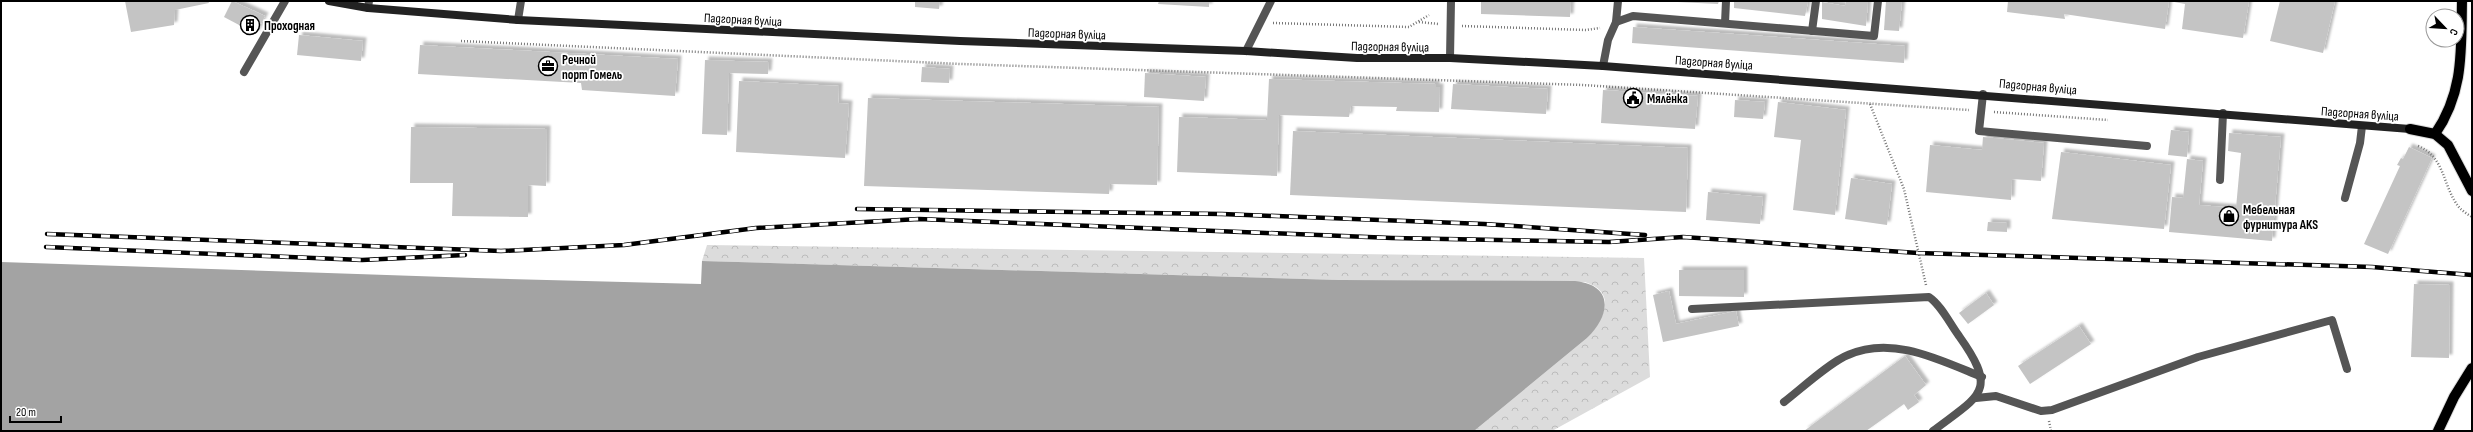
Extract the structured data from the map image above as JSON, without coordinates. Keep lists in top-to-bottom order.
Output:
{
  "streets": {
    "street": ["Падгорная вуліца"]
  },
  "places": {
    "building": ["Проходная"],
    "office": ["Речной порт Гомель"],
    "public building": ["Мялёнка"],
    "shop": ["Мебельная фурнитура AKS"]
  },
  "scale_bar": "20 m",
  "north": "bottom right"
}
